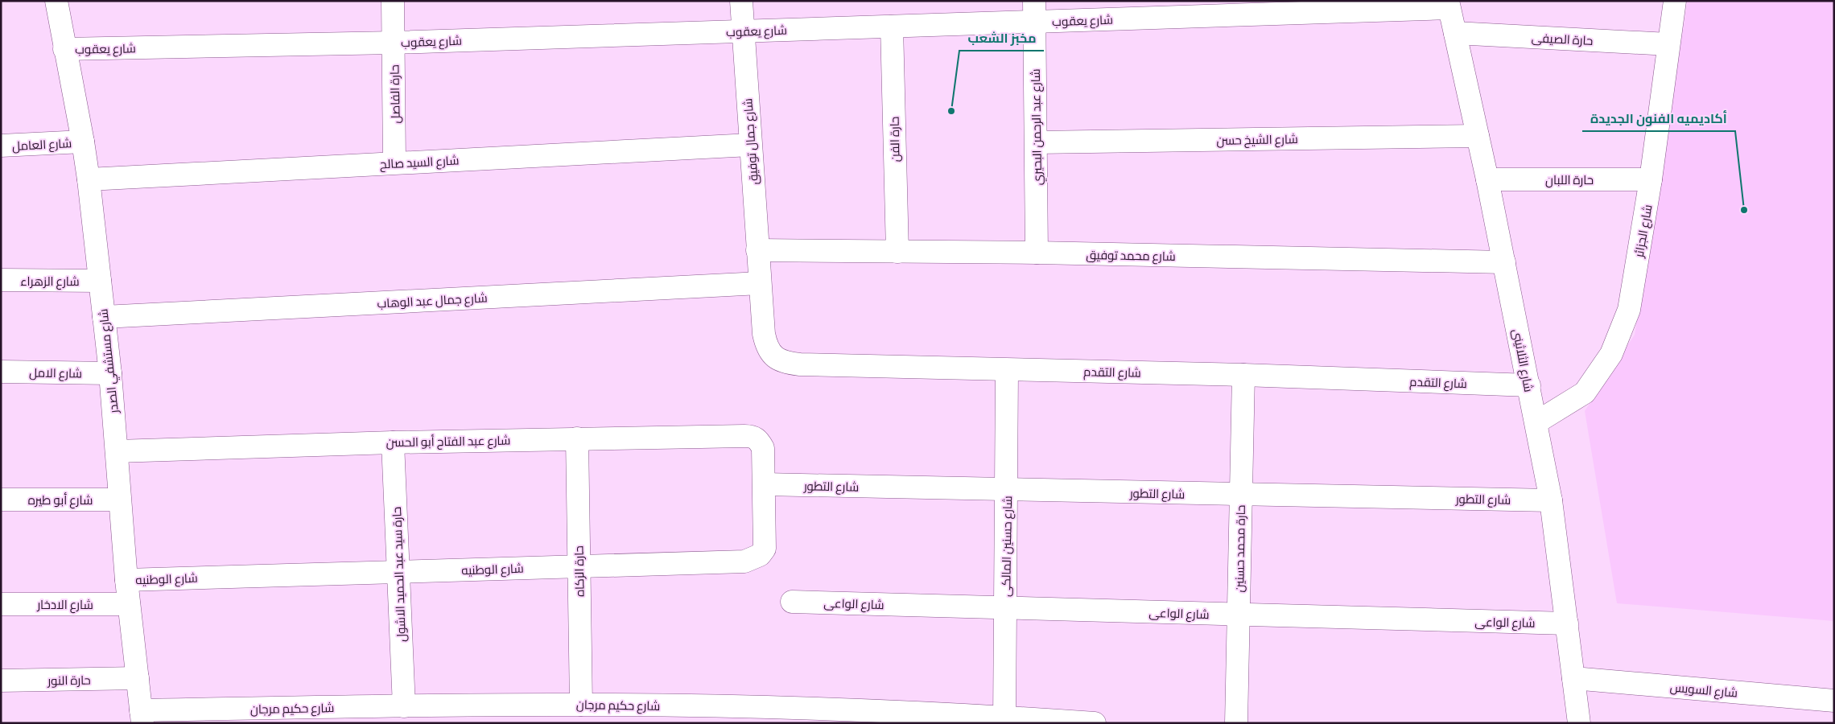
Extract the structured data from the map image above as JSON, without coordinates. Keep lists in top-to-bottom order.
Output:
{
  "streets": {
    "street": [
      "شارع يعقوب",
      "حارة الصيفى",
      "حارة الفاصل",
      "شارع عبد الرحمن البحيري",
      "حارة الفن",
      "شارع الشيخ حسن",
      "شارع جمال توفيق",
      "شارع العامل",
      "شارع السيد صالح",
      "حارة اللبان",
      "شارع الجزائر",
      "شارع محمد توفيق",
      "شارع الزهراء",
      "شارع جمال عبد الوهاب",
      "شارع الثلاثينى",
      "شارع مستشفي الصدر",
      "شارع التقدم",
      "شارع الامل",
      "شارع عبد الفتاح أبو الحسن",
      "شارع التطور",
      "شارع أبو طيره",
      "شارع حسنين المالكى",
      "حارة محمد حسنين",
      "شارع الوطنيه",
      "حارة الزكاه",
      "حارة سيد عبد الحميد الاشول",
      "شارع الواعى",
      "شارع الادخار",
      "حارة النور",
      "شارع السويس",
      "شارع حكيم مرجان"
    ]
  },
  "crossings": [
    ["شارع يعقوب", "حارة الفاصل"],
    ["شارع يعقوب", "شارع عبد الرحمن البحيري"],
    ["شارع يعقوب", "حارة الفن"],
    ["شارع يعقوب", "شارع جمال توفيق"],
    ["شارع يعقوب", "شارع الثلاثينى"],
    ["شارع يعقوب", "شارع مستشفي الصدر"],
    ["حارة الصيفى", "شارع الجزائر"],
    ["حارة الصيفى", "شارع الثلاثينى"],
    ["حارة الفاصل", "شارع السيد صالح"],
    ["شارع عبد الرحمن البحيري", "شارع الشيخ حسن"],
    ["شارع عبد الرحمن البحيري", "شارع محمد توفيق"],
    ["حارة الفن", "شارع محمد توفيق"],
    ["شارع الشيخ حسن", "شارع الثلاثينى"],
    ["شارع جمال توفيق", "شارع السيد صالح"],
    ["شارع جمال توفيق", "شارع محمد توفيق"],
    ["شارع جمال توفيق", "شارع جمال عبد الوهاب"],
    ["شارع جمال توفيق", "شارع التقدم"],
    ["شارع العامل", "شارع مستشفي الصدر"],
    ["شارع السيد صالح", "شارع مستشفي الصدر"],
    ["حارة اللبان", "شارع الجزائر"],
    ["حارة اللبان", "شارع الثلاثينى"],
    ["شارع الجزائر", "شارع الثلاثينى"],
    ["شارع محمد توفيق", "شارع الثلاثينى"],
    ["شارع الزهراء", "شارع مستشفي الصدر"],
    ["شارع جمال عبد الوهاب", "شارع مستشفي الصدر"],
    ["شارع جمال عبد الوهاب", "شارع التقدم"],
    ["شارع الثلاثينى", "شارع التقدم"],
    ["شارع الثلاثينى", "شارع التطور"],
    ["شارع الثلاثينى", "شارع الواعى"],
    ["شارع الثلاثينى", "شارع السويس"],
    ["شارع مستشفي الصدر", "شارع الامل"],
    ["شارع مستشفي الصدر", "شارع عبد الفتاح أبو الحسن"],
    ["شارع مستشفي الصدر", "شارع أبو طيره"],
    ["شارع مستشفي الصدر", "شارع الوطنيه"],
    ["شارع مستشفي الصدر", "شارع الادخار"],
    ["شارع مستشفي الصدر", "حارة النور"],
    ["شارع مستشفي الصدر", "شارع حكيم مرجان"],
    ["شارع التقدم", "شارع حسنين المالكى"],
    ["شارع التقدم", "حارة محمد حسنين"],
    ["شارع عبد الفتاح أبو الحسن", "شارع الوطنيه"],
    ["شارع عبد الفتاح أبو الحسن", "حارة الزكاه"],
    ["شارع عبد الفتاح أبو الحسن", "حارة سيد عبد الحميد الاشول"],
    ["شارع التطور", "شارع حسنين المالكى"],
    ["شارع التطور", "حارة محمد حسنين"],
    ["شارع التطور", "شارع الوطنيه"],
    ["شارع حسنين المالكى", "شارع الواعى"],
    ["شارع حسنين المالكى", "شارع حكيم مرجان"],
    ["حارة محمد حسنين", "شارع الواعى"],
    ["شارع الوطنيه", "حارة الزكاه"],
    ["شارع الوطنيه", "حارة سيد عبد الحميد الاشول"],
    ["حارة الزكاه", "شارع حكيم مرجان"],
    ["حارة سيد عبد الحميد الاشول", "شارع حكيم مرجان"]
  ],
  "places": ["مخبز الشعب", "أكاديميه الفنون الجديدة"]
}
